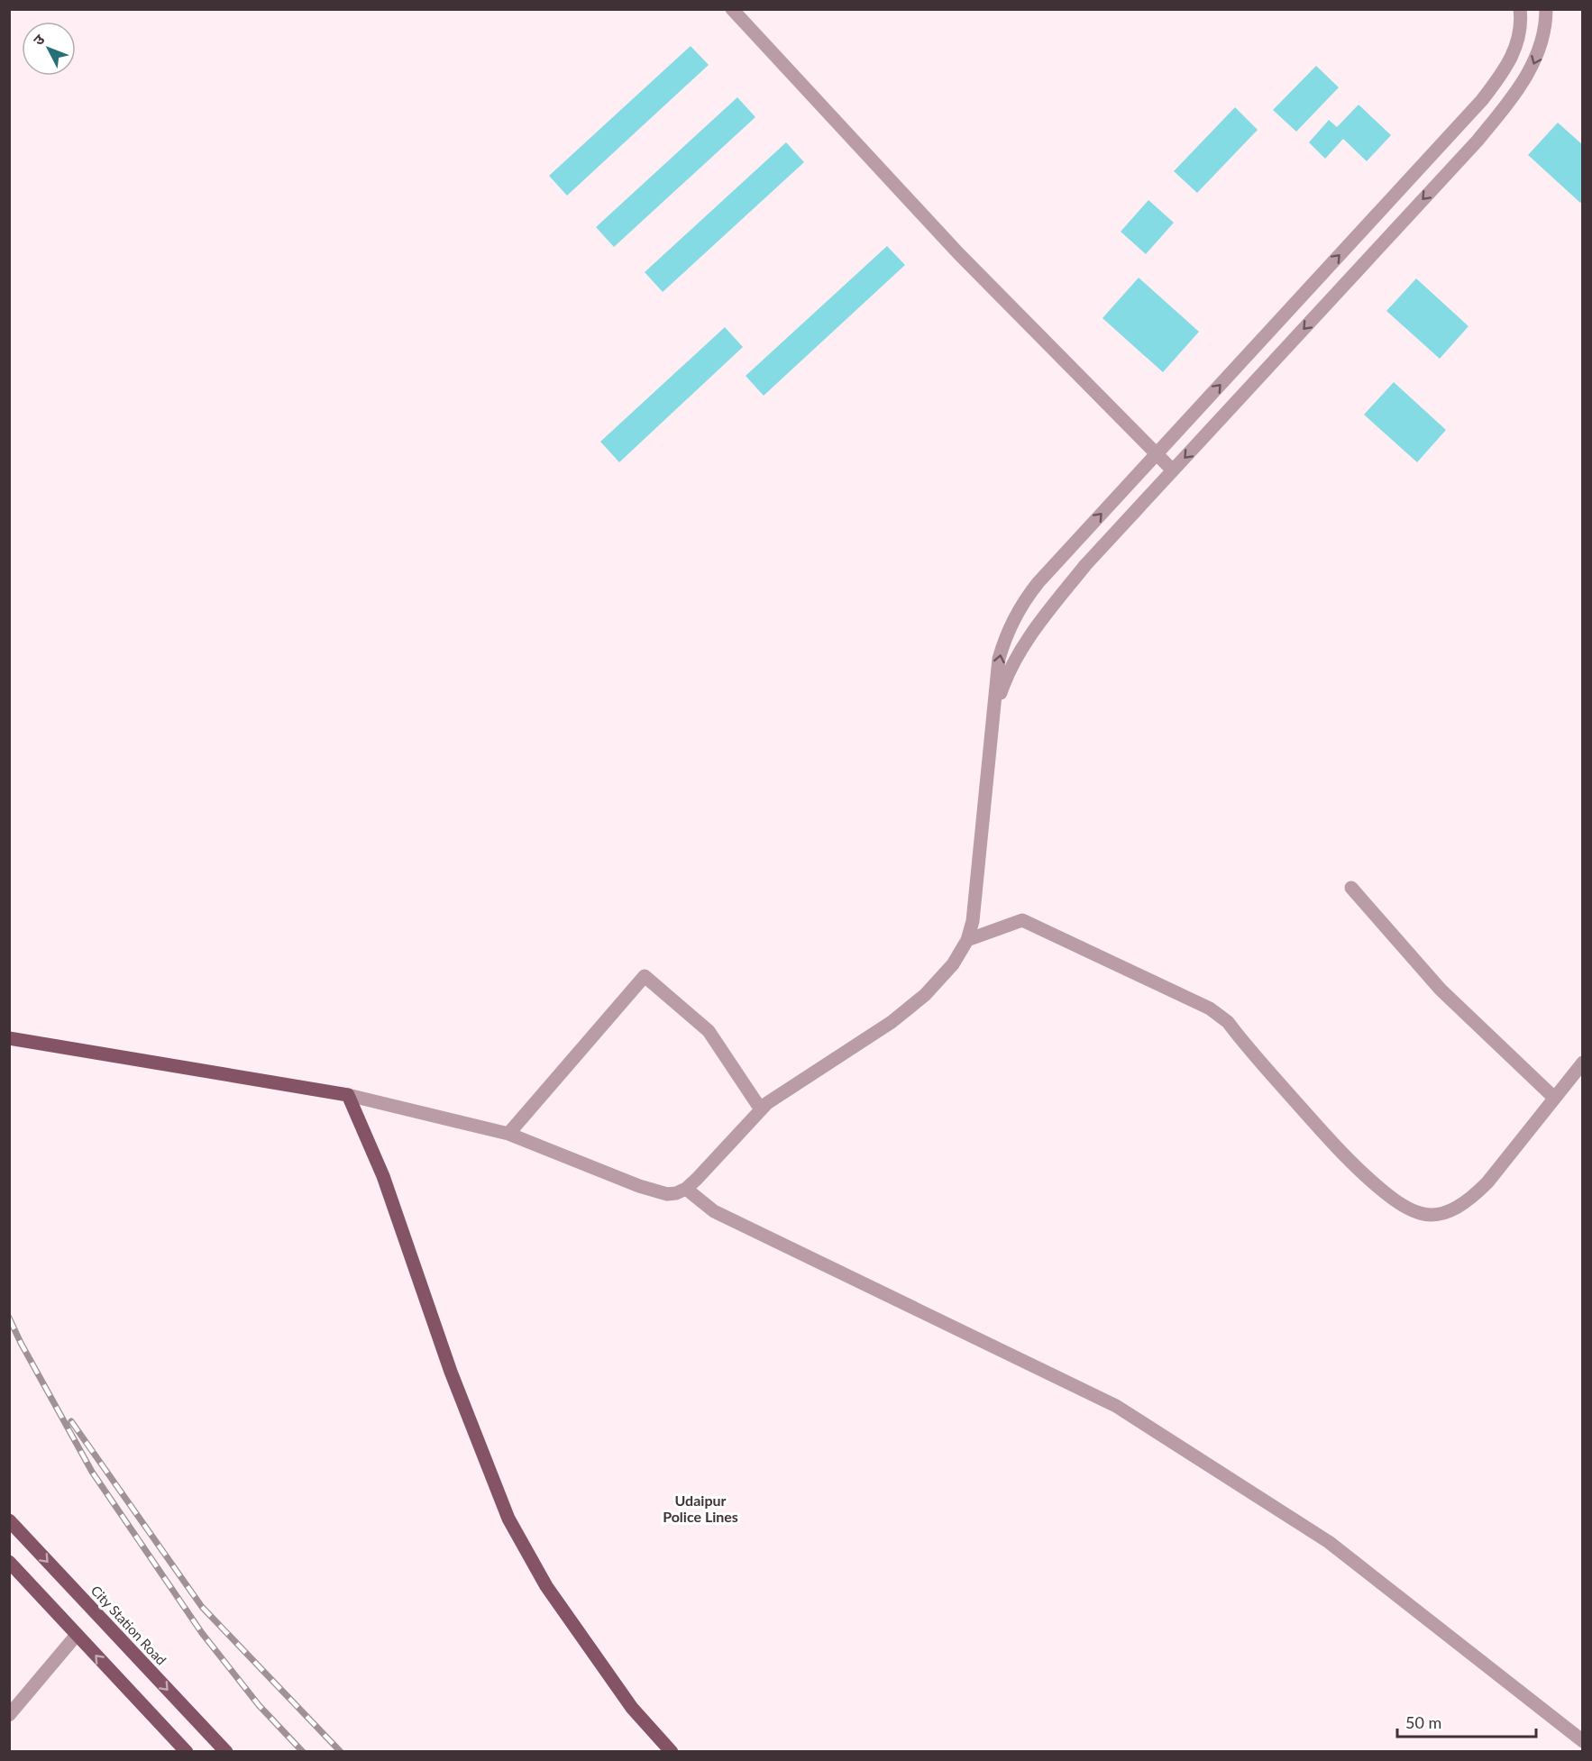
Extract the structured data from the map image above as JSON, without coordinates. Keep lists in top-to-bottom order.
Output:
{
  "streets": {
    "main road": ["City Station Road"]
  },
  "districts": ["Udaipur Police Lines"],
  "scale_bar": "50 m",
  "north": "top left"
}
